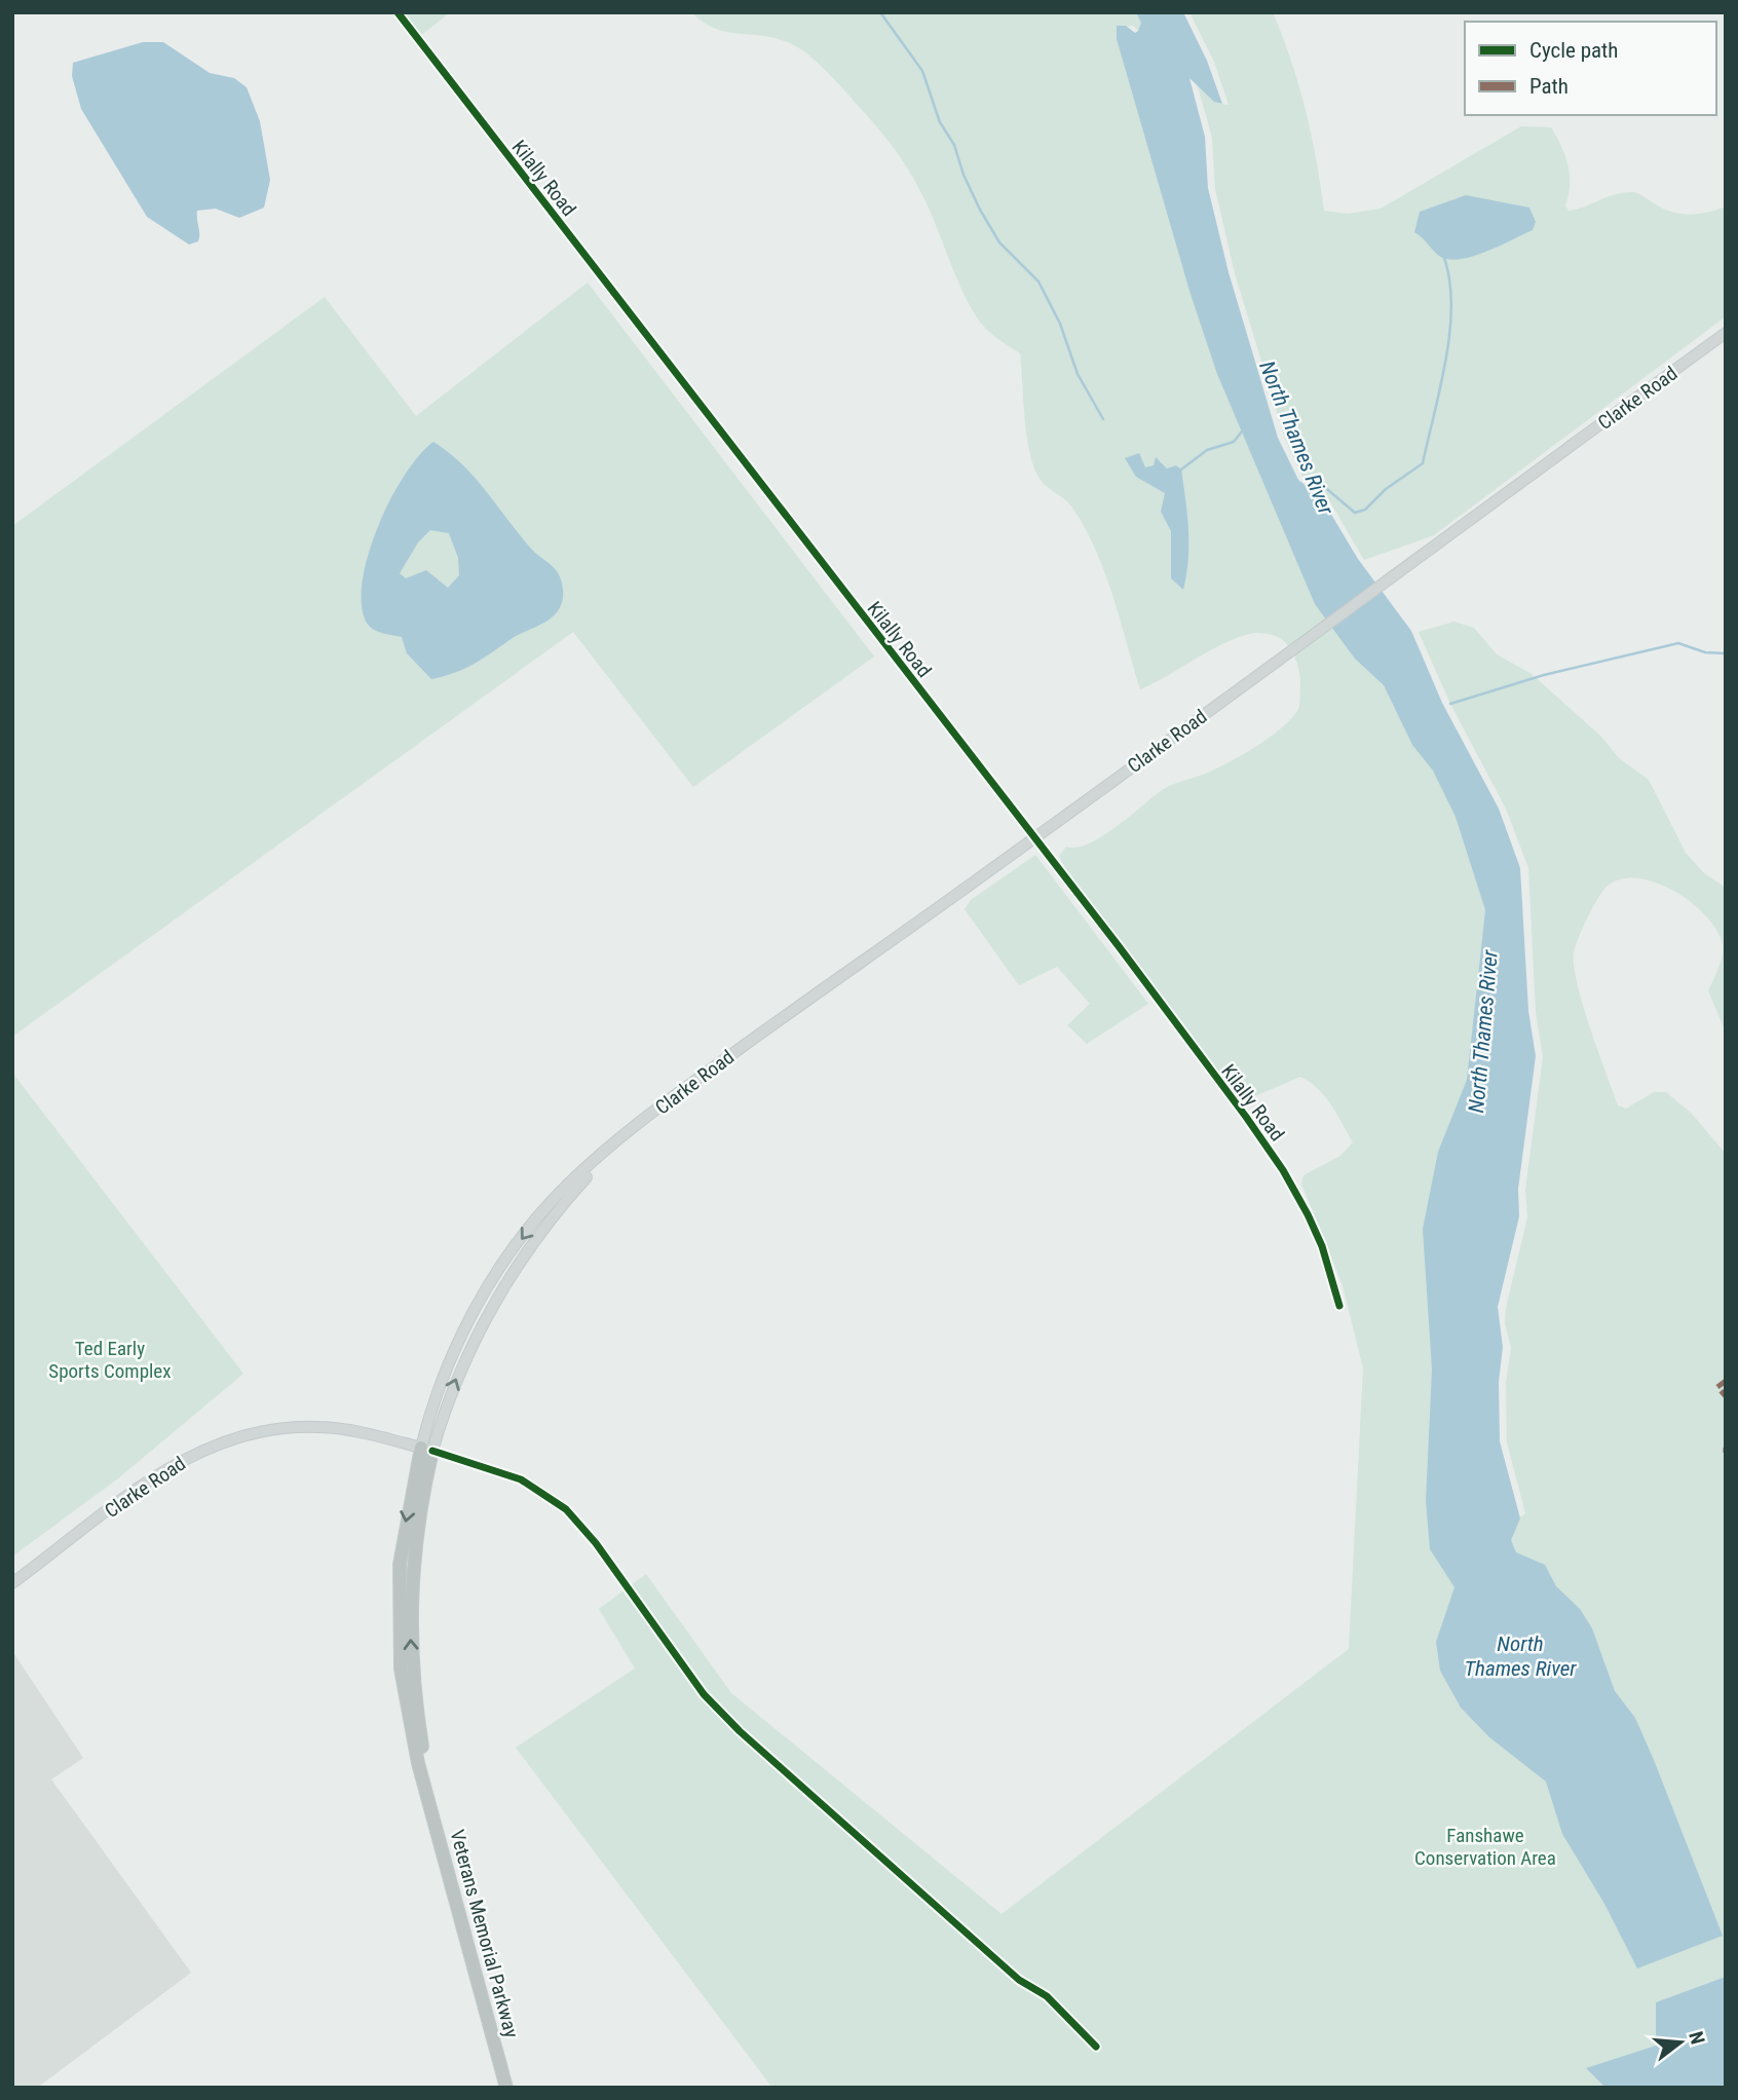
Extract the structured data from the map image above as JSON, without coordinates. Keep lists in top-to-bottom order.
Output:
{
  "streets": {
    "highway": ["Veterans Memorial Parkway"],
    "main road": ["Clarke Road"],
    "street": ["Kilally Road"]
  },
  "crossings": [
    ["Kilally Road", "Clarke Road"],
    ["Clarke Road", "Veterans Memorial Parkway"]
  ],
  "water": ["North Thames River"],
  "parks": ["Ted Early Sports Complex", "Fanshawe Conservation Area"],
  "legend": ["Cycle path", "Path"],
  "north": "right"
}
